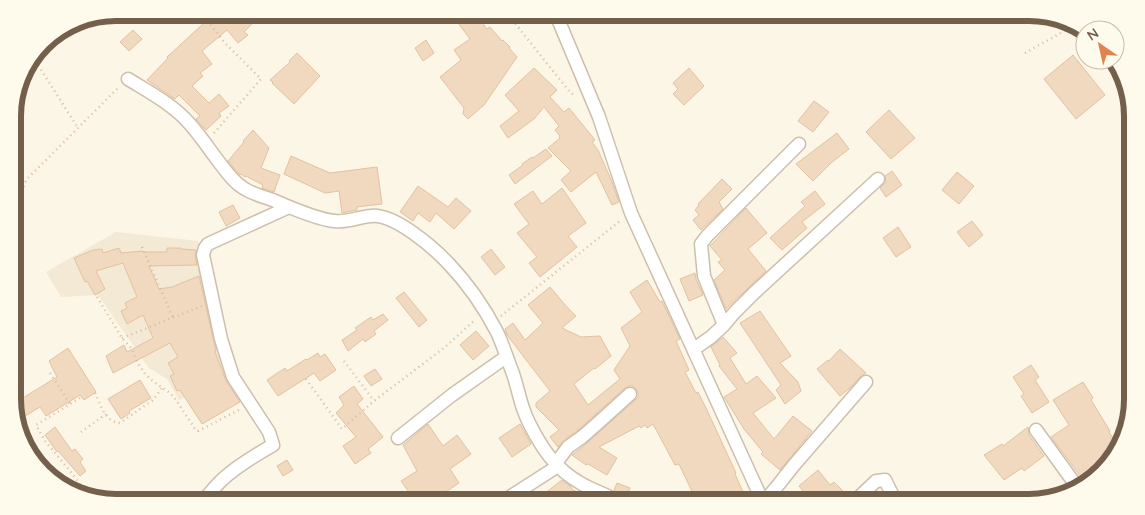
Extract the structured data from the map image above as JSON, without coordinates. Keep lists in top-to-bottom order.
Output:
{
  "north": "top left"
}
